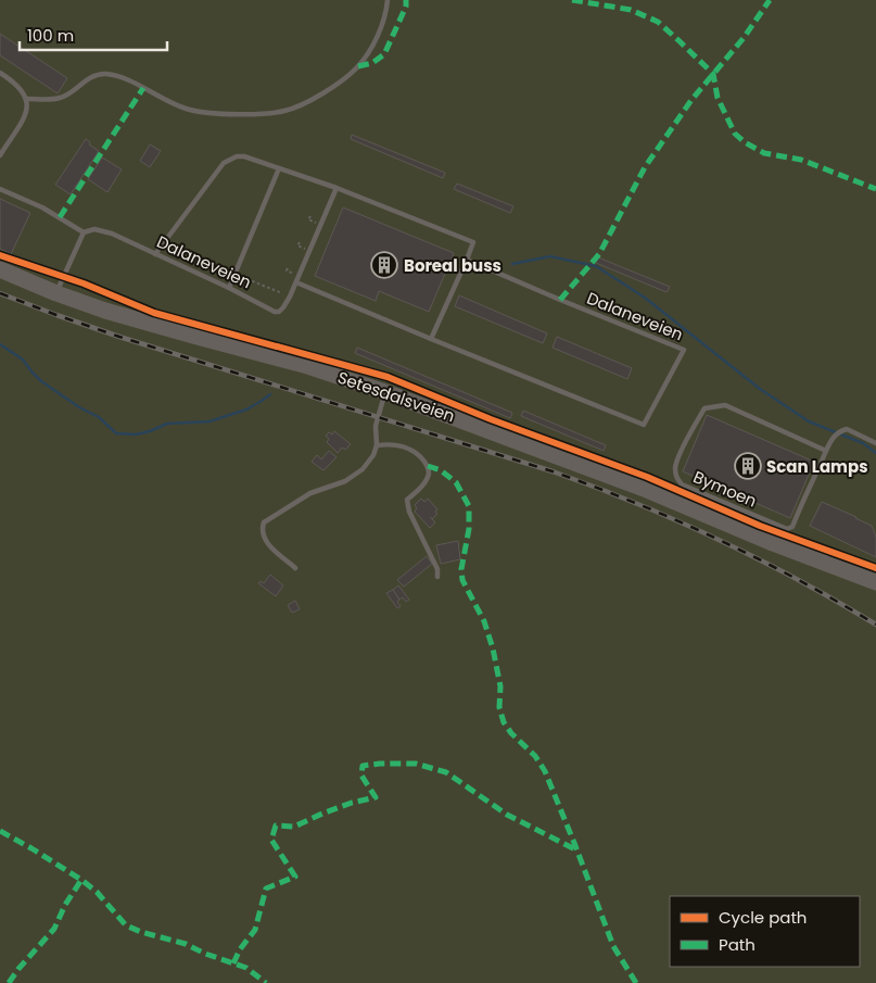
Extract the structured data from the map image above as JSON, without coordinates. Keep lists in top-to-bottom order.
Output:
{
  "streets": {
    "highway": ["Setesdalsveien"],
    "lane": ["Dalaneveien", "Bymoen"]
  },
  "places": {
    "building": ["Boreal buss", "Scan Lamps"]
  },
  "legend": ["Cycle path", "Path"],
  "scale_bar": "100 m"
}
